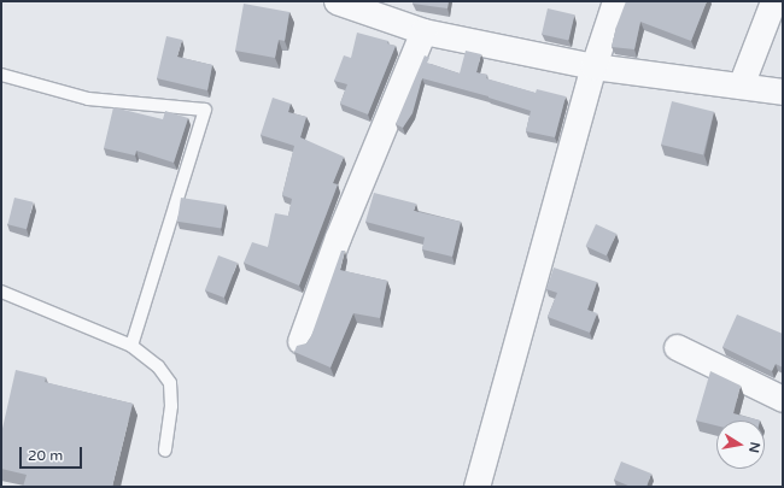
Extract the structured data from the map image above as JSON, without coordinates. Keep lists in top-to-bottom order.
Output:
{
  "scale_bar": "20 m",
  "north": "right"
}
